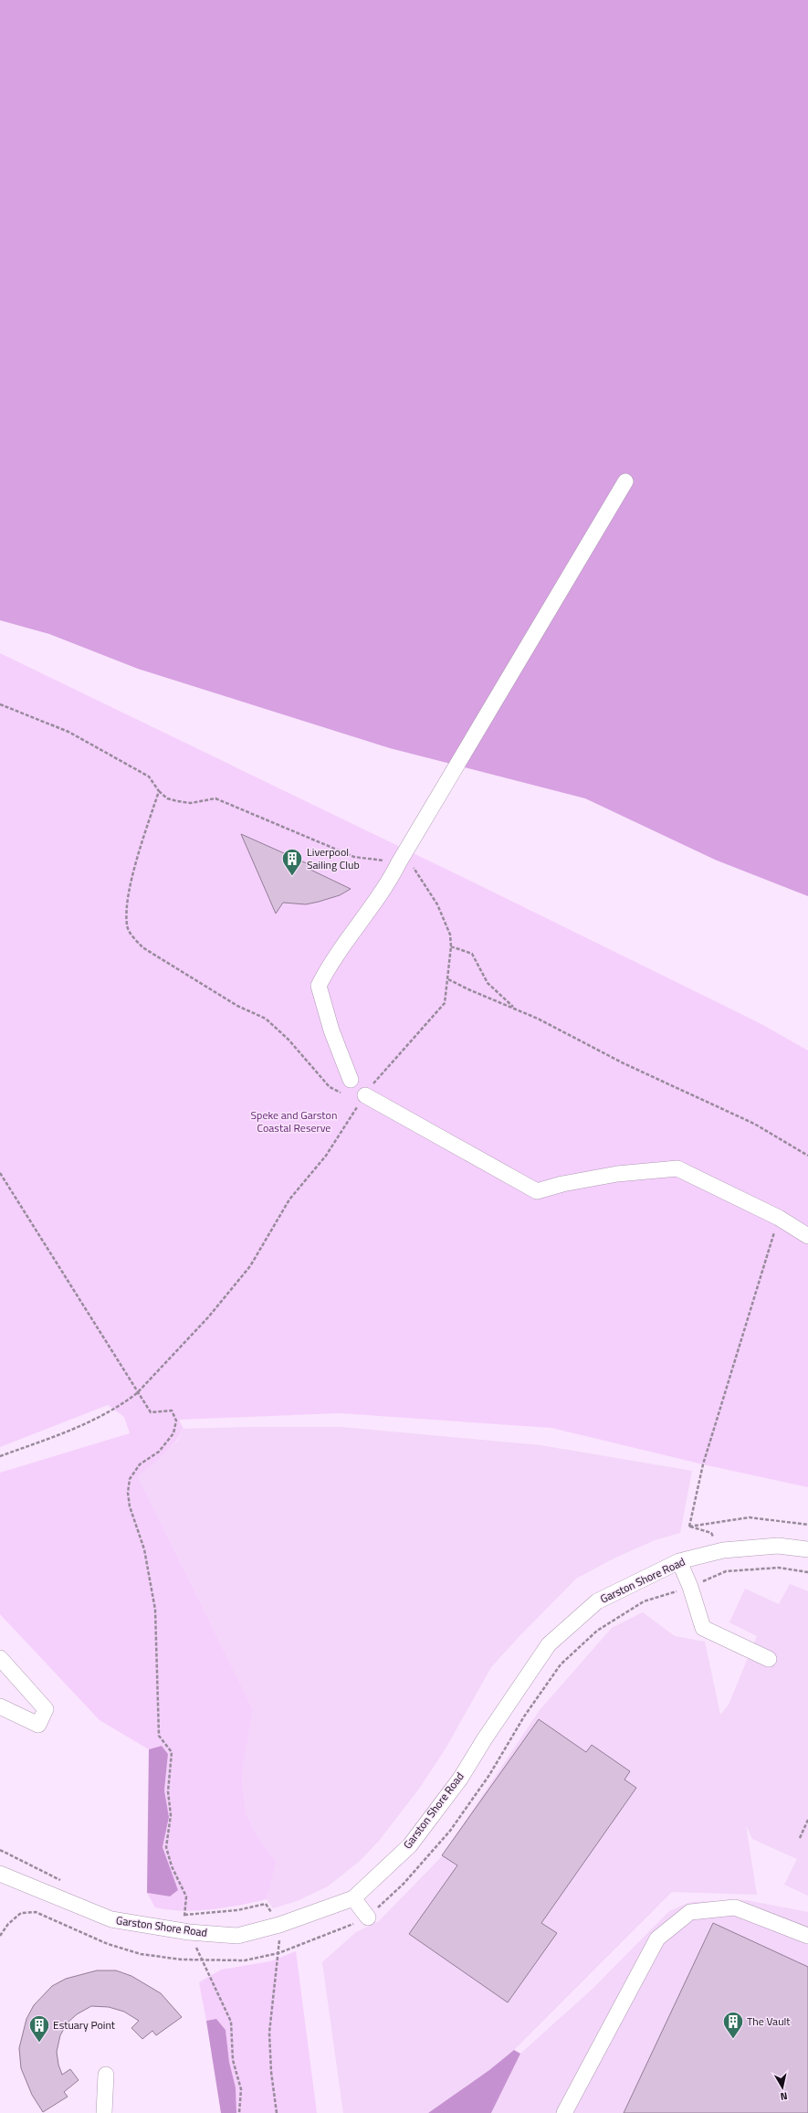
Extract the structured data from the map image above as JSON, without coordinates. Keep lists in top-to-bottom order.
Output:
{
  "streets": {
    "street": ["Garston Shore Road"]
  },
  "parks": ["Speke and Garston Coastal Reserve"],
  "places": {
    "building": ["Liverpool Sailing Club", "The Vault", "Estuary Point"]
  },
  "north": "bottom"
}
